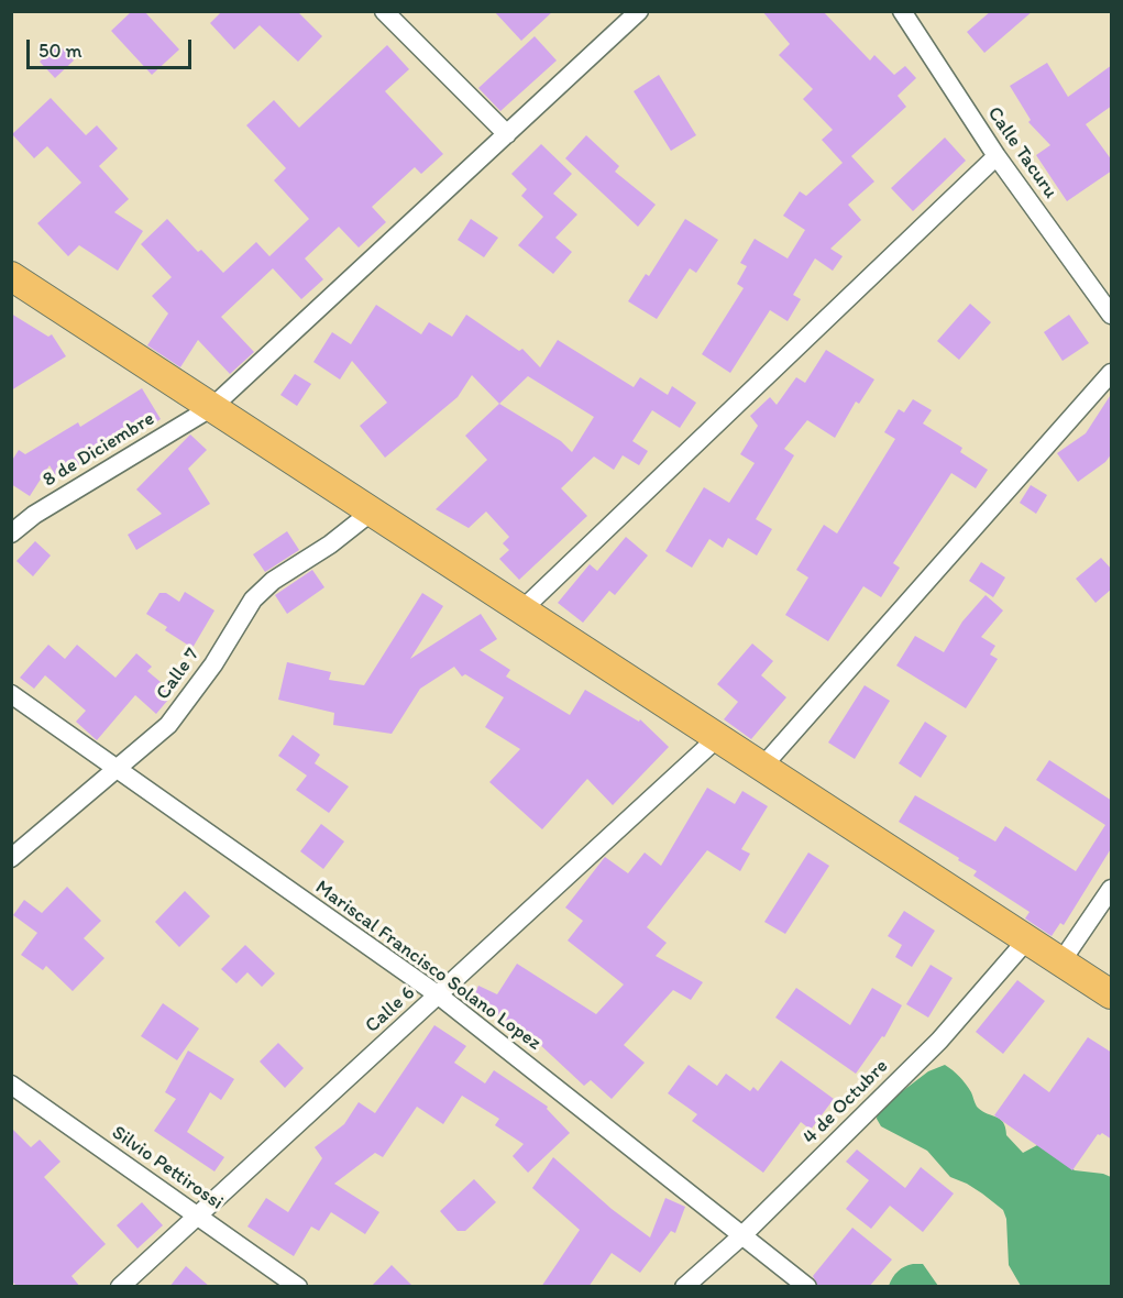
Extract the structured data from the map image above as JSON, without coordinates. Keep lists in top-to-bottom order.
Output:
{
  "streets": {
    "street": [
      "Calle Tacuru",
      "8 de Diciembre",
      "Calle 7",
      "Mariscal Francisco Solano Lopez",
      "Calle 6",
      "4 de Octubre",
      "Silvio Pettirossi"
    ]
  },
  "crossings": [
    ["Calle 7", "Mariscal Francisco Solano Lopez"],
    ["Mariscal Francisco Solano Lopez", "Calle 6"],
    ["Mariscal Francisco Solano Lopez", "4 de Octubre"],
    ["Calle 6", "Silvio Pettirossi"]
  ],
  "scale_bar": "50 m"
}
